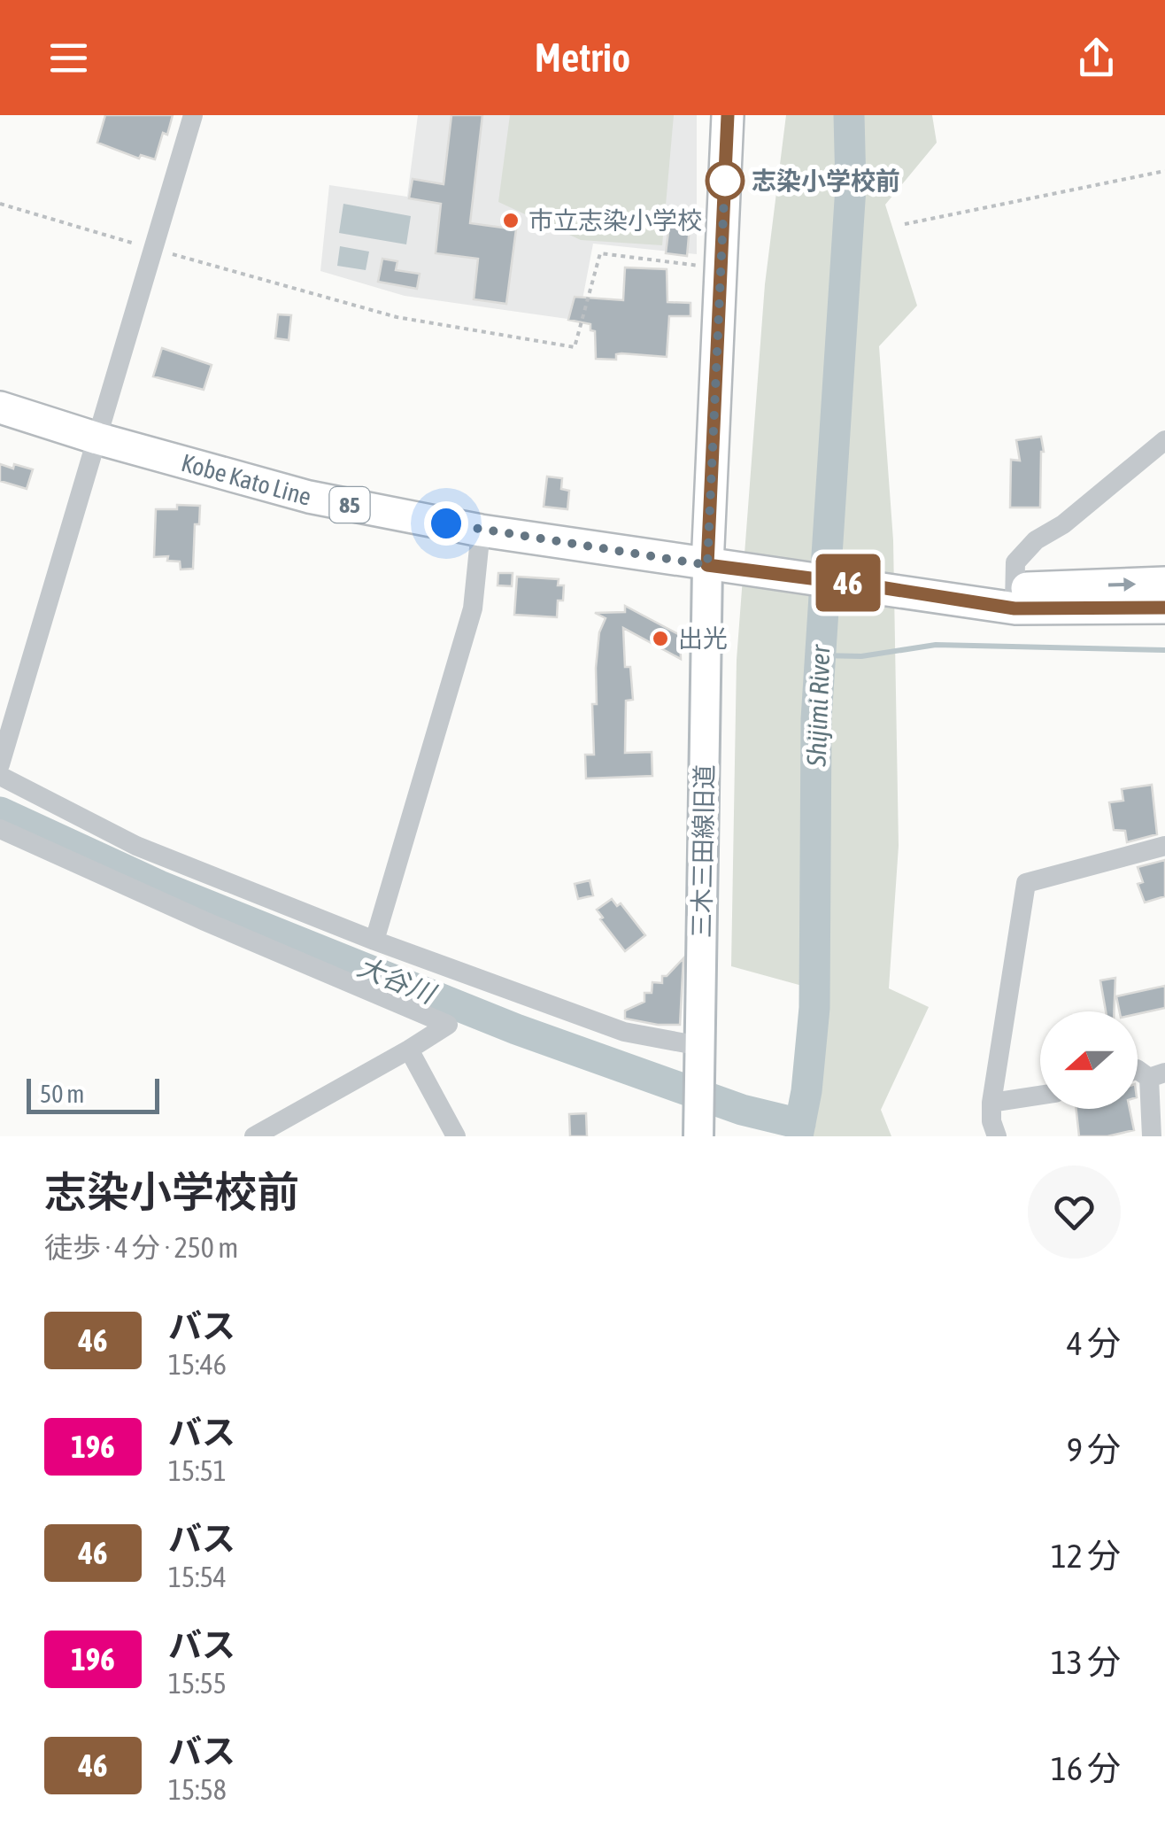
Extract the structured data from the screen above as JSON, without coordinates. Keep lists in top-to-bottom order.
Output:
{
  "streets": {
    "main road": ["Kobe Kato Line", "85"],
    "street": ["三木三田線旧道"]
  },
  "crossings": [
    ["Kobe Kato Line", "三木三田線旧道"]
  ],
  "water": ["Shijimi River", "大谷川"],
  "places": ["志染小学校前", "市立志染小学校", "出光"],
  "lines": ["bus line 46"],
  "scale_bar": "50 m",
  "north": "left",
  "page": {
    "header": "Metrio",
    "on_map": "46",
    "scale": "50 m",
    "heading": ["志染小学校前", "徒歩 · 4 分 · 250 m"],
    "list": [
      {
        "mark": "46",
        "name": "バス",
        "note": "15:46",
        "value": "4 分"
      },
      {
        "mark": "196",
        "name": "バス",
        "note": "15:51",
        "value": "9 分"
      },
      {
        "mark": "46",
        "name": "バス",
        "note": "15:54",
        "value": "12 分"
      },
      {
        "mark": "196",
        "name": "バス",
        "note": "15:55",
        "value": "13 分"
      },
      {
        "mark": "46",
        "name": "バス",
        "note": "15:58",
        "value": "16 分"
      }
    ]
  }
}
